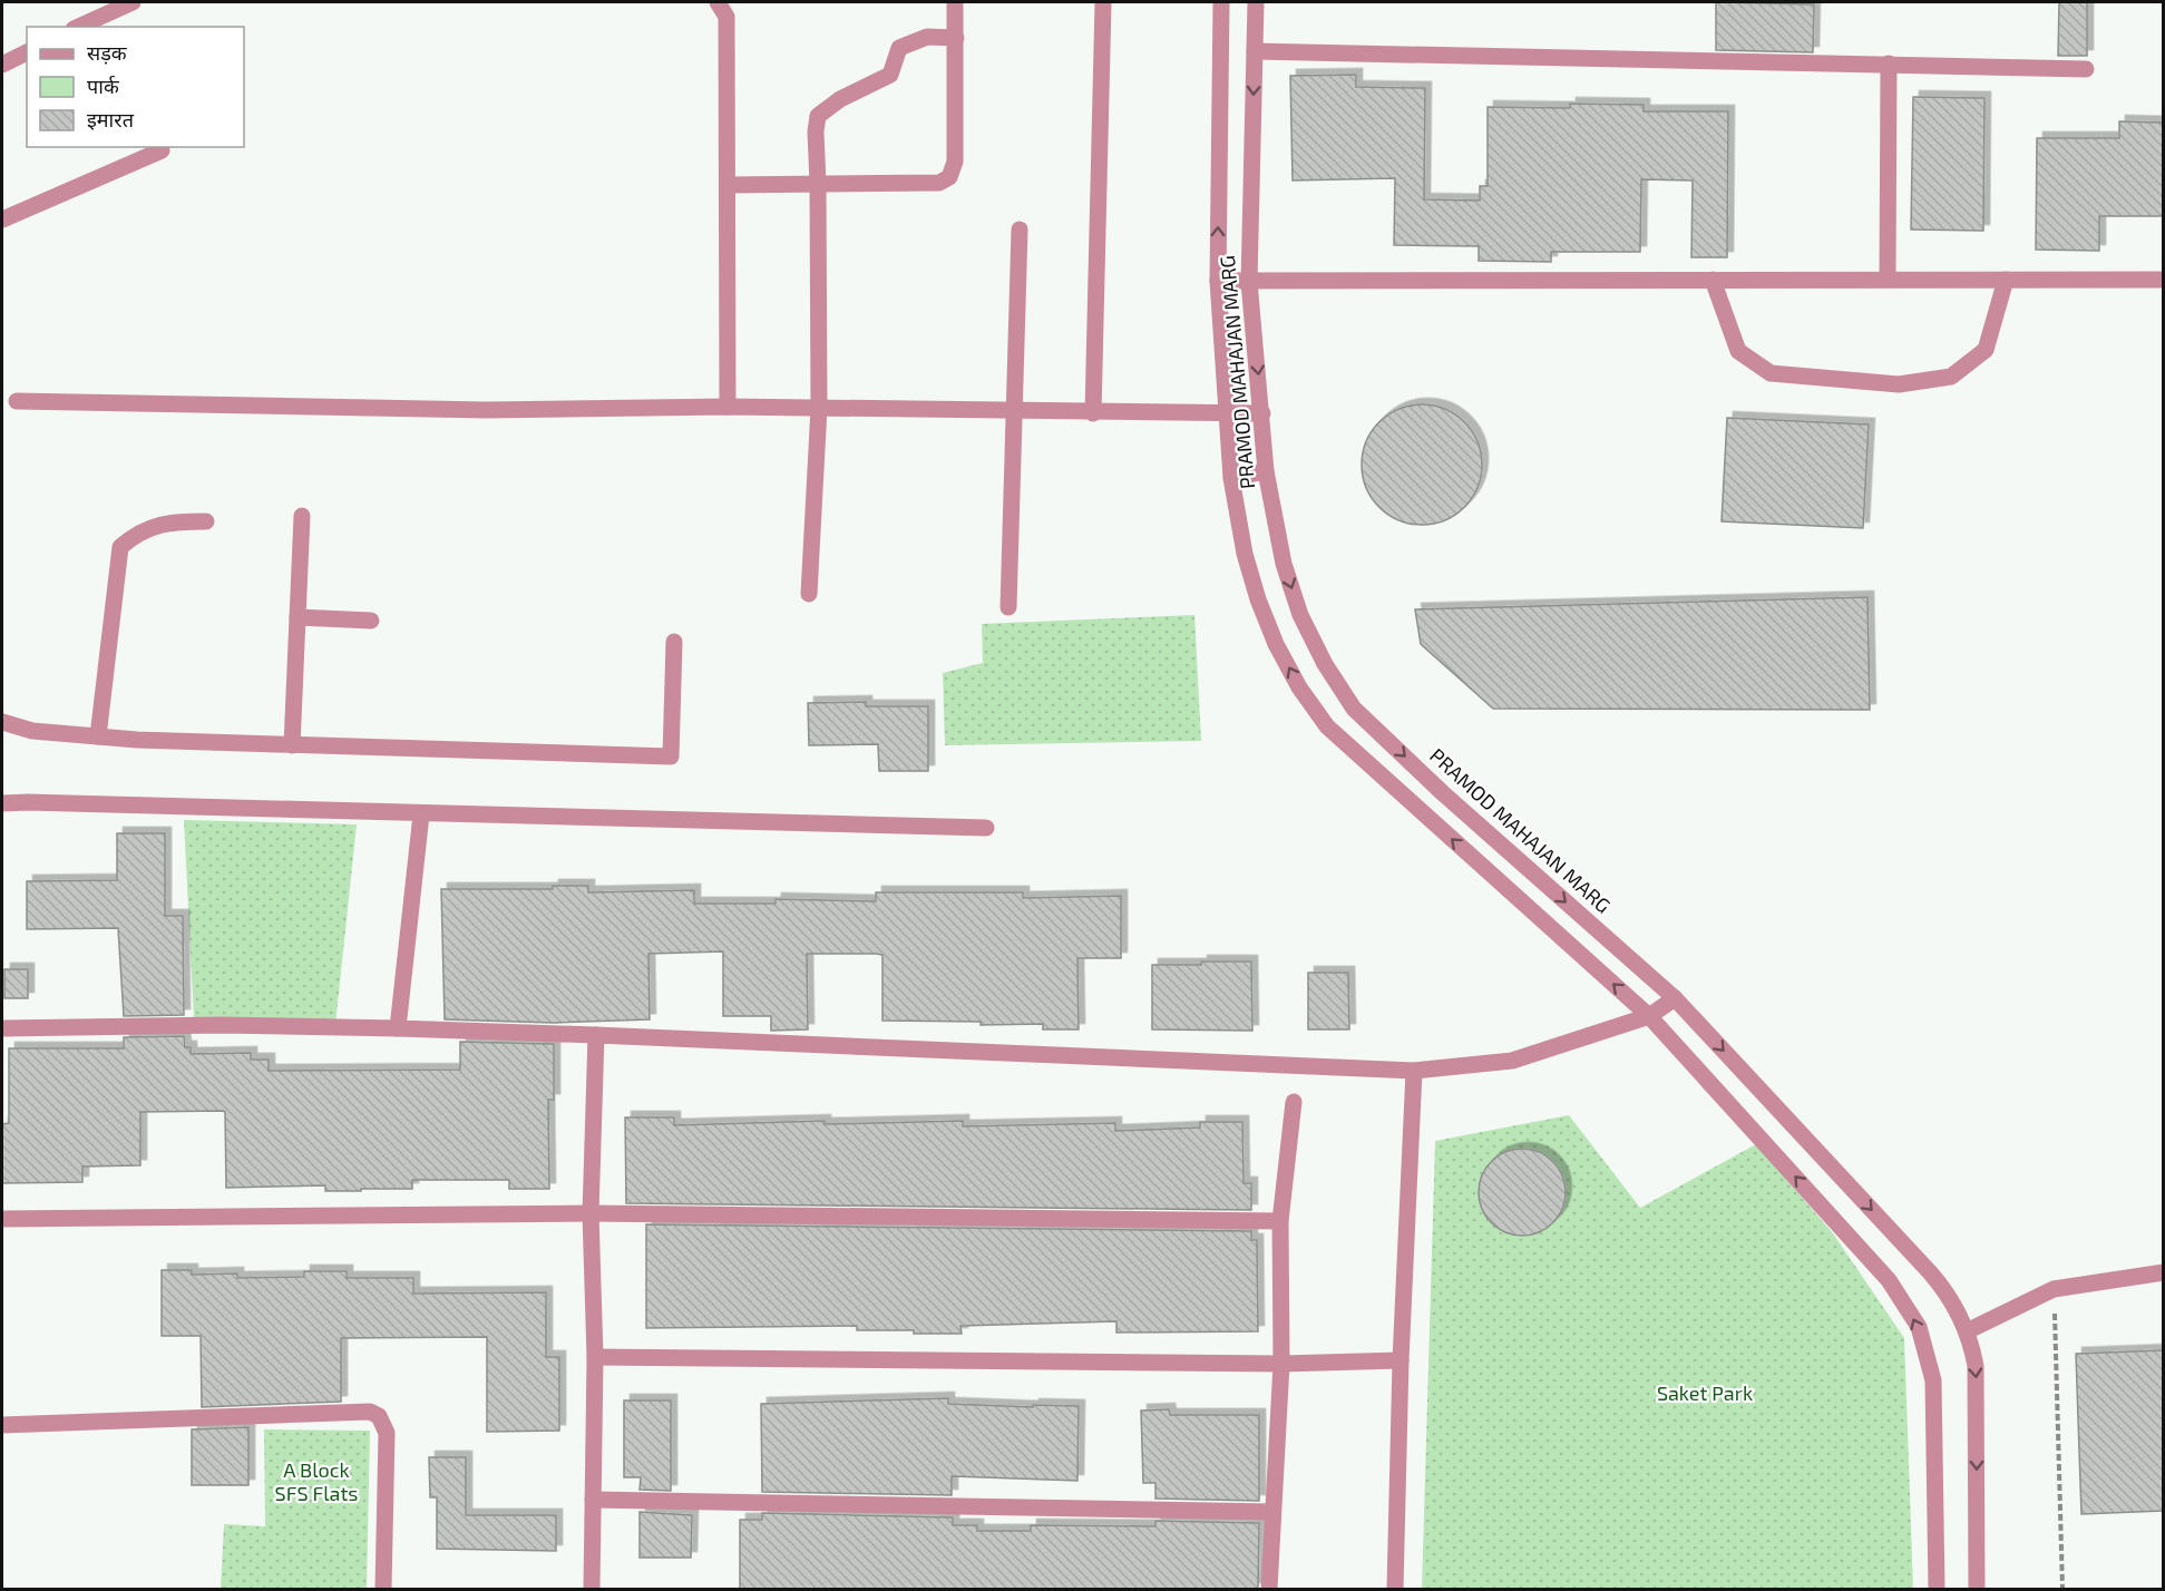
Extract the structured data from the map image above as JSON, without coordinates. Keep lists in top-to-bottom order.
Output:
{
  "streets": {
    "street": ["PRAMOD MAHAJAN MARG"]
  },
  "parks": ["Saket Park", "A Block SFS Flats"],
  "legend": ["सड़क", "पार्क", "इमारत"]
}
